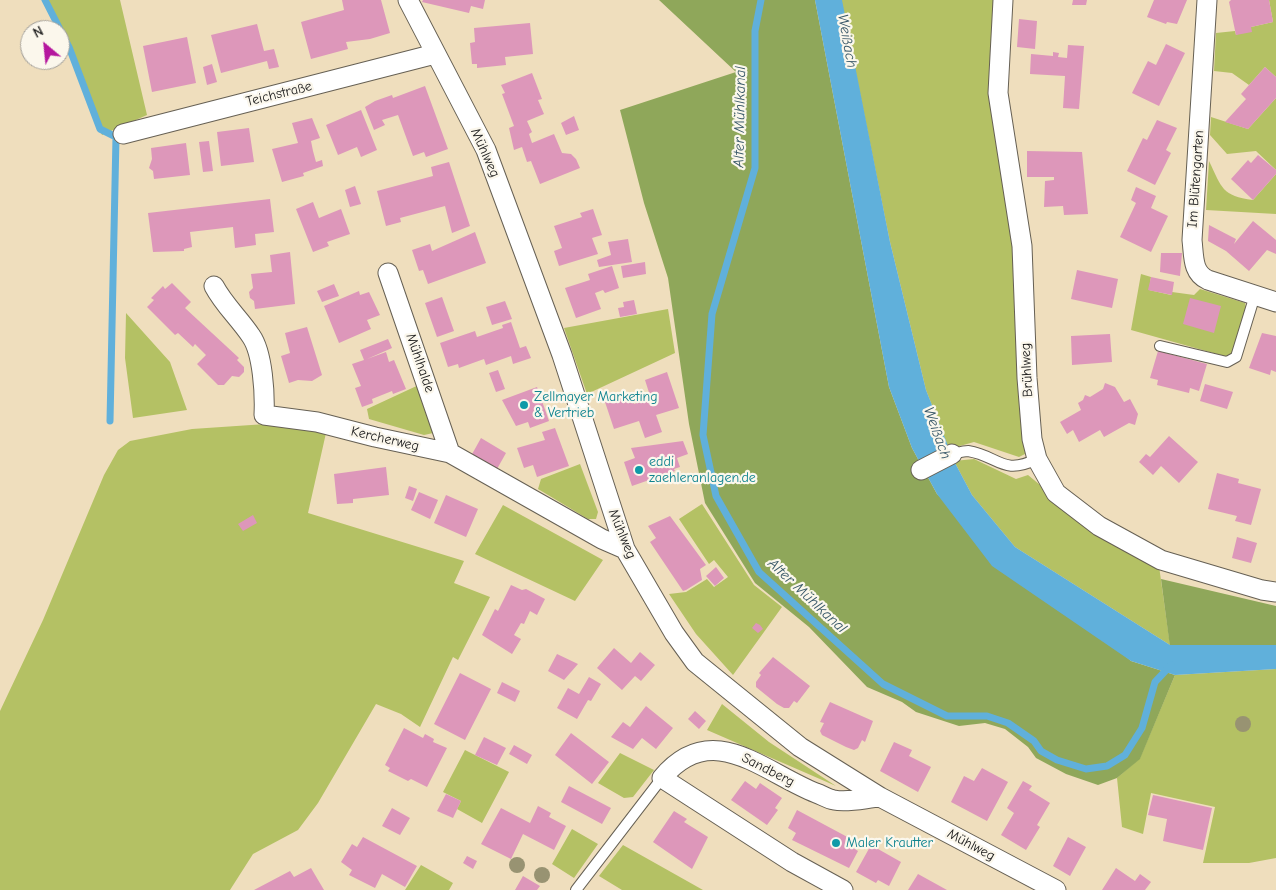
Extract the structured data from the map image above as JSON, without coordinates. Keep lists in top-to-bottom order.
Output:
{
  "streets": {
    "street": [
      "Teichstraße",
      "Mühlweg",
      "Im Blütengarten",
      "Mühlhalde",
      "Brühlweg",
      "Kercherweg",
      "Sandberg"
    ]
  },
  "crossings": [
    ["Teichstraße", "Mühlweg"],
    ["Mühlweg", "Kercherweg"],
    ["Mühlweg", "Sandberg"],
    ["Mühlhalde", "Kercherweg"]
  ],
  "water": ["Weißach", "Alter Mühlkanal"],
  "places": ["Zellmayer Marketing & Vertrieb", "eddi zaehleranlagen.de", "Maler Krautter"],
  "north": "top left"
}
